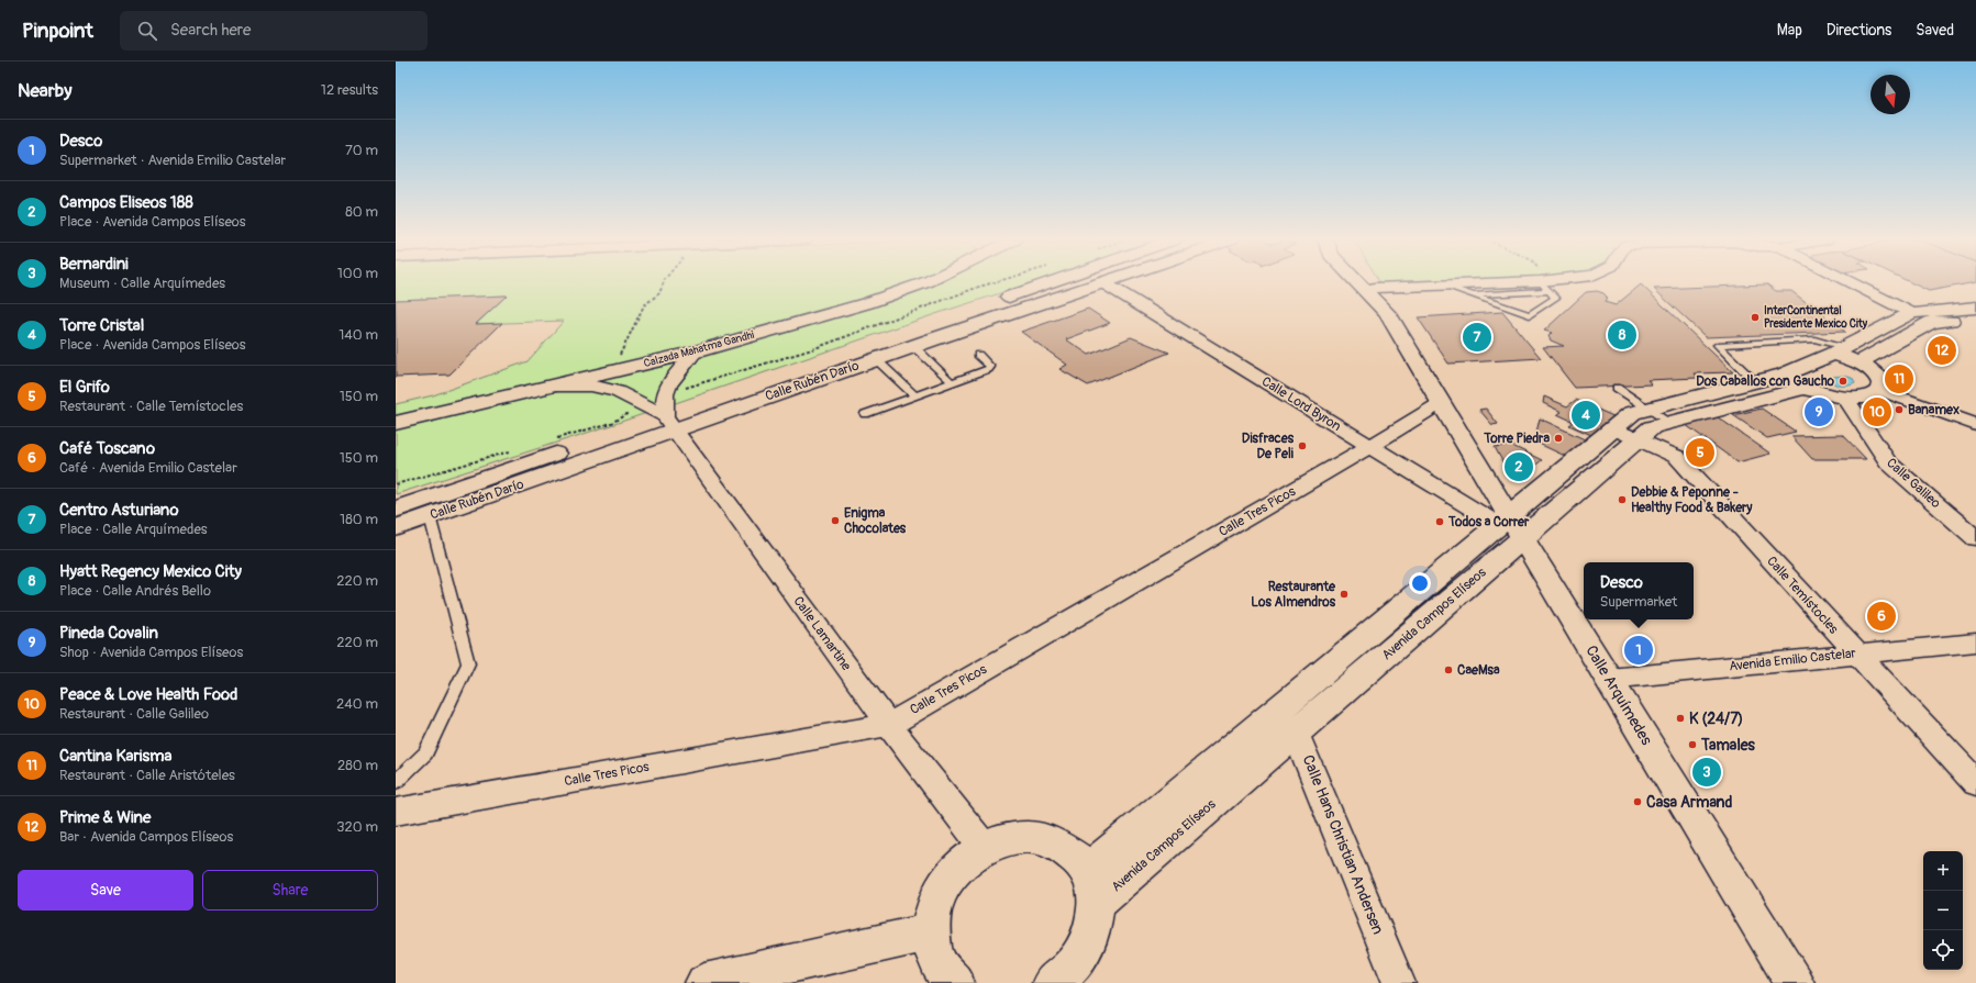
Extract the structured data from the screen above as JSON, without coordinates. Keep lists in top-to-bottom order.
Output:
{
  "streets": {
    "street": [
      "Calzada Mahatma Gandhi",
      "Calle Rubén Darío",
      "Calle Lord Byron",
      "Calle Galileo",
      "Calle Tres Picos",
      "Calle Temístocles",
      "Avenida Campos Elíseos",
      "Calle Lamartine",
      "Avenida Emilio Castelar",
      "Calle Arquímedes",
      "Calle Hans Christian Andersen"
    ]
  },
  "crossings": [
    ["Calzada Mahatma Gandhi", "Calle Lamartine"],
    ["Calle Rubén Darío", "Calle Lord Byron"],
    ["Calle Rubén Darío", "Calle Lamartine"],
    ["Calle Lord Byron", "Calle Tres Picos"],
    ["Calle Lord Byron", "Avenida Campos Elíseos"],
    ["Calle Lord Byron", "Calle Arquímedes"],
    ["Calle Tres Picos", "Calle Lamartine"],
    ["Calle Tres Picos", "Calle Arquímedes"],
    ["Calle Temístocles", "Avenida Campos Elíseos"],
    ["Calle Temístocles", "Avenida Emilio Castelar"],
    ["Avenida Campos Elíseos", "Calle Arquímedes"],
    ["Avenida Campos Elíseos", "Calle Hans Christian Andersen"],
    ["Avenida Emilio Castelar", "Calle Arquímedes"]
  ],
  "places": [
    "InterContinental Presidente Mexico City",
    "Dos Caballos con Gaucho",
    "Banamex",
    "Torre Piedra",
    "Disfraces De Peli",
    "Debbie & Peponne - Healthy Food & Bakery",
    "Enigma Chocolates",
    "Todos a Correr",
    "Restaurante Los Almendros",
    "CaeMsa",
    "K (24/7)",
    "Tamales",
    "Casa Armand"
  ],
  "north": "bottom",
  "page": {
    "header": "Pinpoint",
    "search": "Search here",
    "nav": ["Map", "Directions", "Saved"],
    "heading": ["Nearby", "12 results"],
    "list": [
      {
        "mark": "1",
        "name": "Desco",
        "note": "Supermarket · Avenida Emilio Castelar",
        "value": "70 m"
      },
      {
        "mark": "2",
        "name": "Campos Eliseos 188",
        "note": "Place · Avenida Campos Elíseos",
        "value": "80 m"
      },
      {
        "mark": "3",
        "name": "Bernardini",
        "note": "Museum · Calle Arquímedes",
        "value": "100 m"
      },
      {
        "mark": "4",
        "name": "Torre Cristal",
        "note": "Place · Avenida Campos Elíseos",
        "value": "140 m"
      },
      {
        "mark": "5",
        "name": "El Grifo",
        "note": "Restaurant · Calle Temístocles",
        "value": "150 m"
      },
      {
        "mark": "6",
        "name": "Café Toscano",
        "note": "Café · Avenida Emilio Castelar",
        "value": "150 m"
      },
      {
        "mark": "7",
        "name": "Centro Asturiano",
        "note": "Place · Calle Arquímedes",
        "value": "180 m"
      },
      {
        "mark": "8",
        "name": "Hyatt Regency Mexico City",
        "note": "Place · Calle Andrés Bello",
        "value": "220 m"
      },
      {
        "mark": "9",
        "name": "Pineda Covalin",
        "note": "Shop · Avenida Campos Elíseos",
        "value": "220 m"
      },
      {
        "mark": "10",
        "name": "Peace & Love Health Food",
        "note": "Restaurant · Calle Galileo",
        "value": "240 m"
      },
      {
        "mark": "11",
        "name": "Cantina Karisma",
        "note": "Restaurant · Calle Aristóteles",
        "value": "280 m"
      },
      {
        "mark": "12",
        "name": "Prime & Wine",
        "note": "Bar · Avenida Campos Elíseos",
        "value": "320 m"
      }
    ],
    "pins": [
      "8",
      "7",
      "12",
      "11",
      "9",
      "10",
      "4",
      "5",
      "2",
      "6",
      "1",
      "3"
    ],
    "popup": ["Desco", "Supermarket"],
    "map_buttons": ["+", "−"],
    "buttons": ["Save", "Share"]
  }
}
